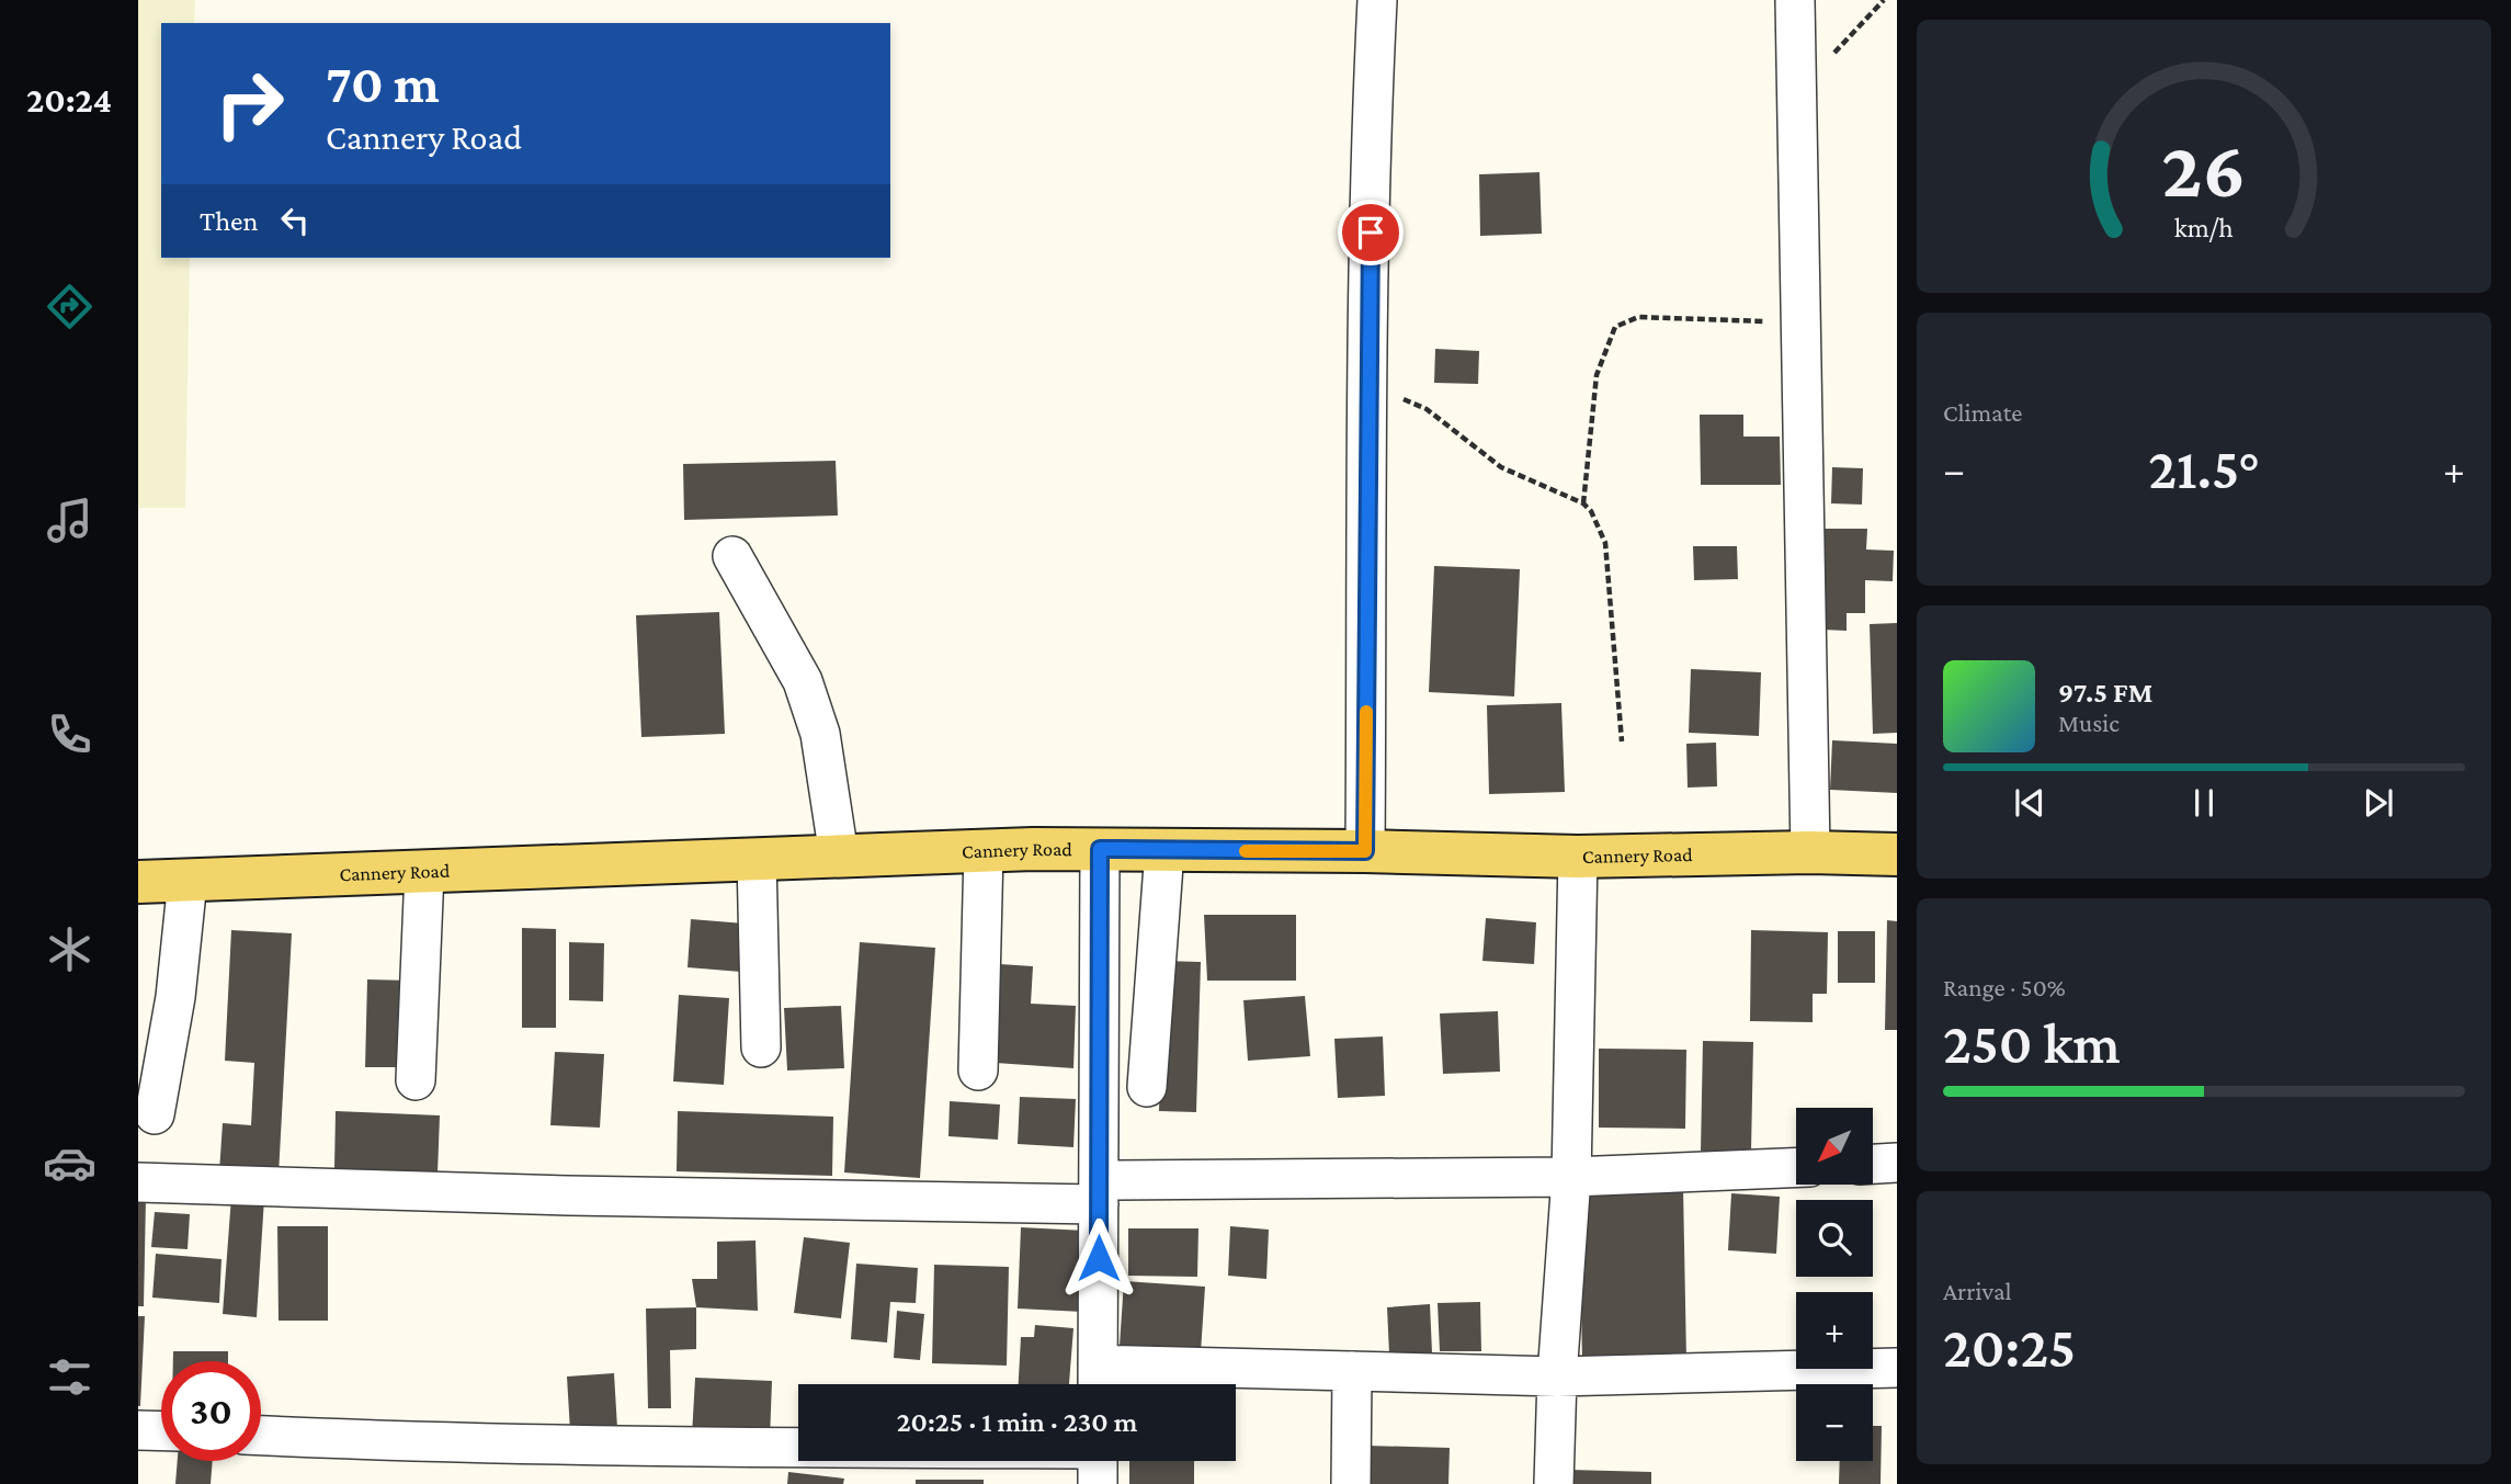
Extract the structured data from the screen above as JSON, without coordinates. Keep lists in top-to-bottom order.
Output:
{
  "streets": {
    "main road": ["Cannery Road"]
  },
  "north": "bottom left",
  "page": {
    "tabs": "20:24",
    "turn": ["70 m", "Cannery Road"],
    "then": "Then",
    "tile": [
      "Climate",
      ["Range · 50%", "250 km"],
      ["Arrival", "20:25"]
    ],
    "heat": ["−", "21.5°", "+"],
    "song": ["97.5 FM", "Music"],
    "map_buttons": ["+", "−"],
    "limit": "30",
    "trip": "20:25 · 1 min · 230 m",
    "gauge": ["26", "km/h"]
  }
}
